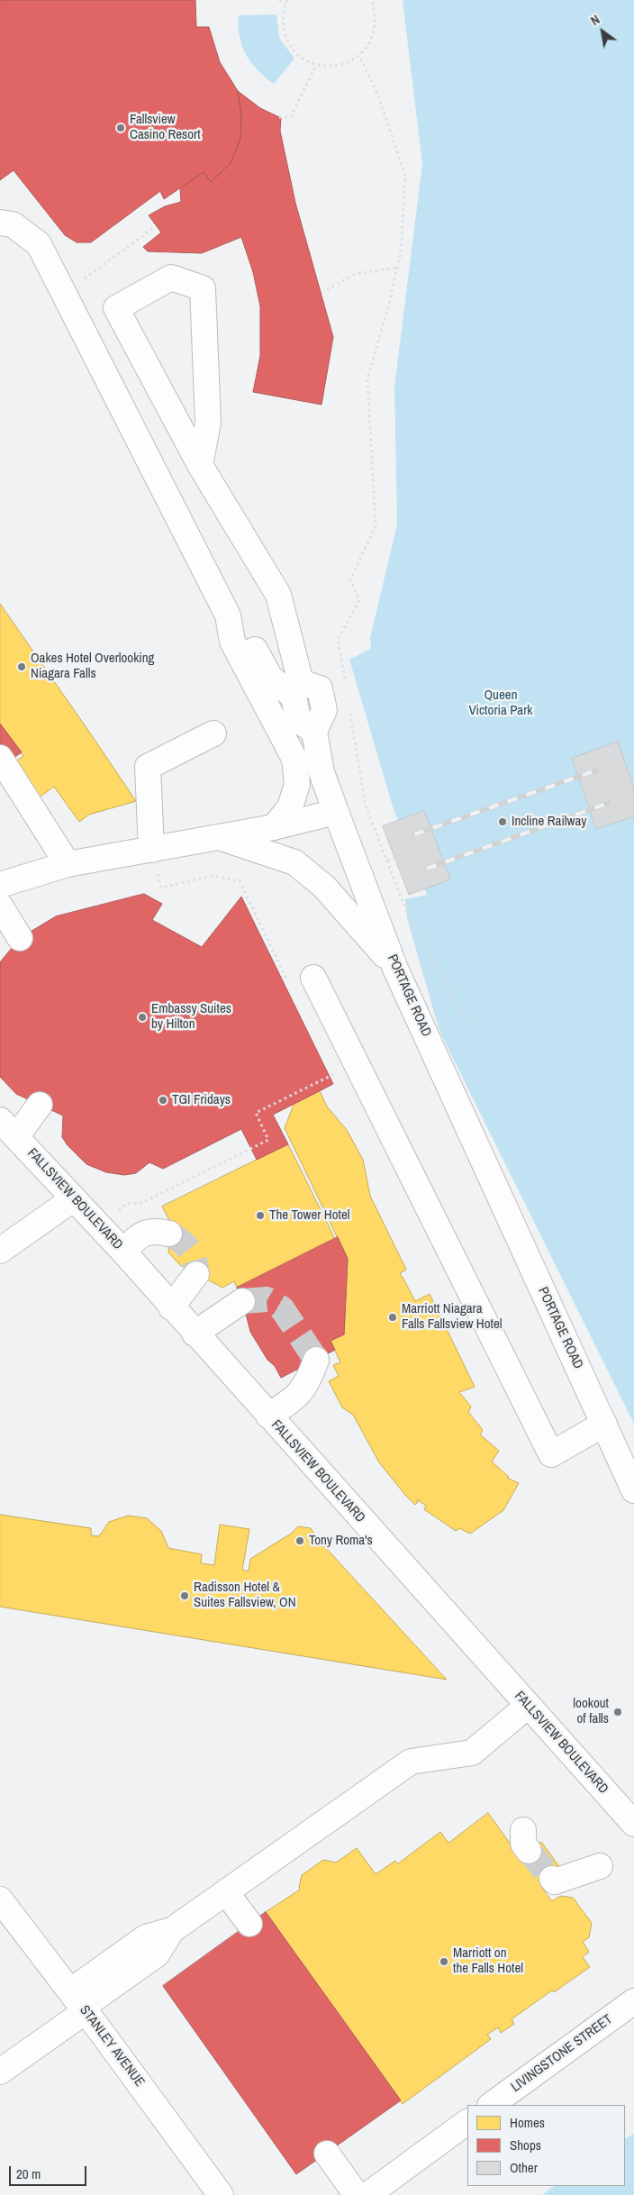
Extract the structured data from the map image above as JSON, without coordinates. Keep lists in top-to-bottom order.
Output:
{
  "streets": {
    "main road": [
      "PORTAGE ROAD",
      "FALLSVIEW BOULEVARD",
      "STANLEY AVENUE",
      "LIVINGSTONE STREET"
    ]
  },
  "parks": ["Queen Victoria Park"],
  "places": [
    "Fallsview Casino Resort",
    "Oakes Hotel Overlooking Niagara Falls",
    "Incline Railway",
    "Embassy Suites by Hilton",
    "TGI Fridays",
    "The Tower Hotel",
    "Marriott Niagara Falls Fallsview Hotel",
    "Tony Roma's",
    "Radisson Hotel & Suites Fallsview, ON",
    "lookout of falls",
    "Marriott on the Falls Hotel"
  ],
  "legend": ["Homes", "Shops", "Other"],
  "scale_bar": "20 m",
  "north": "top left"
}
